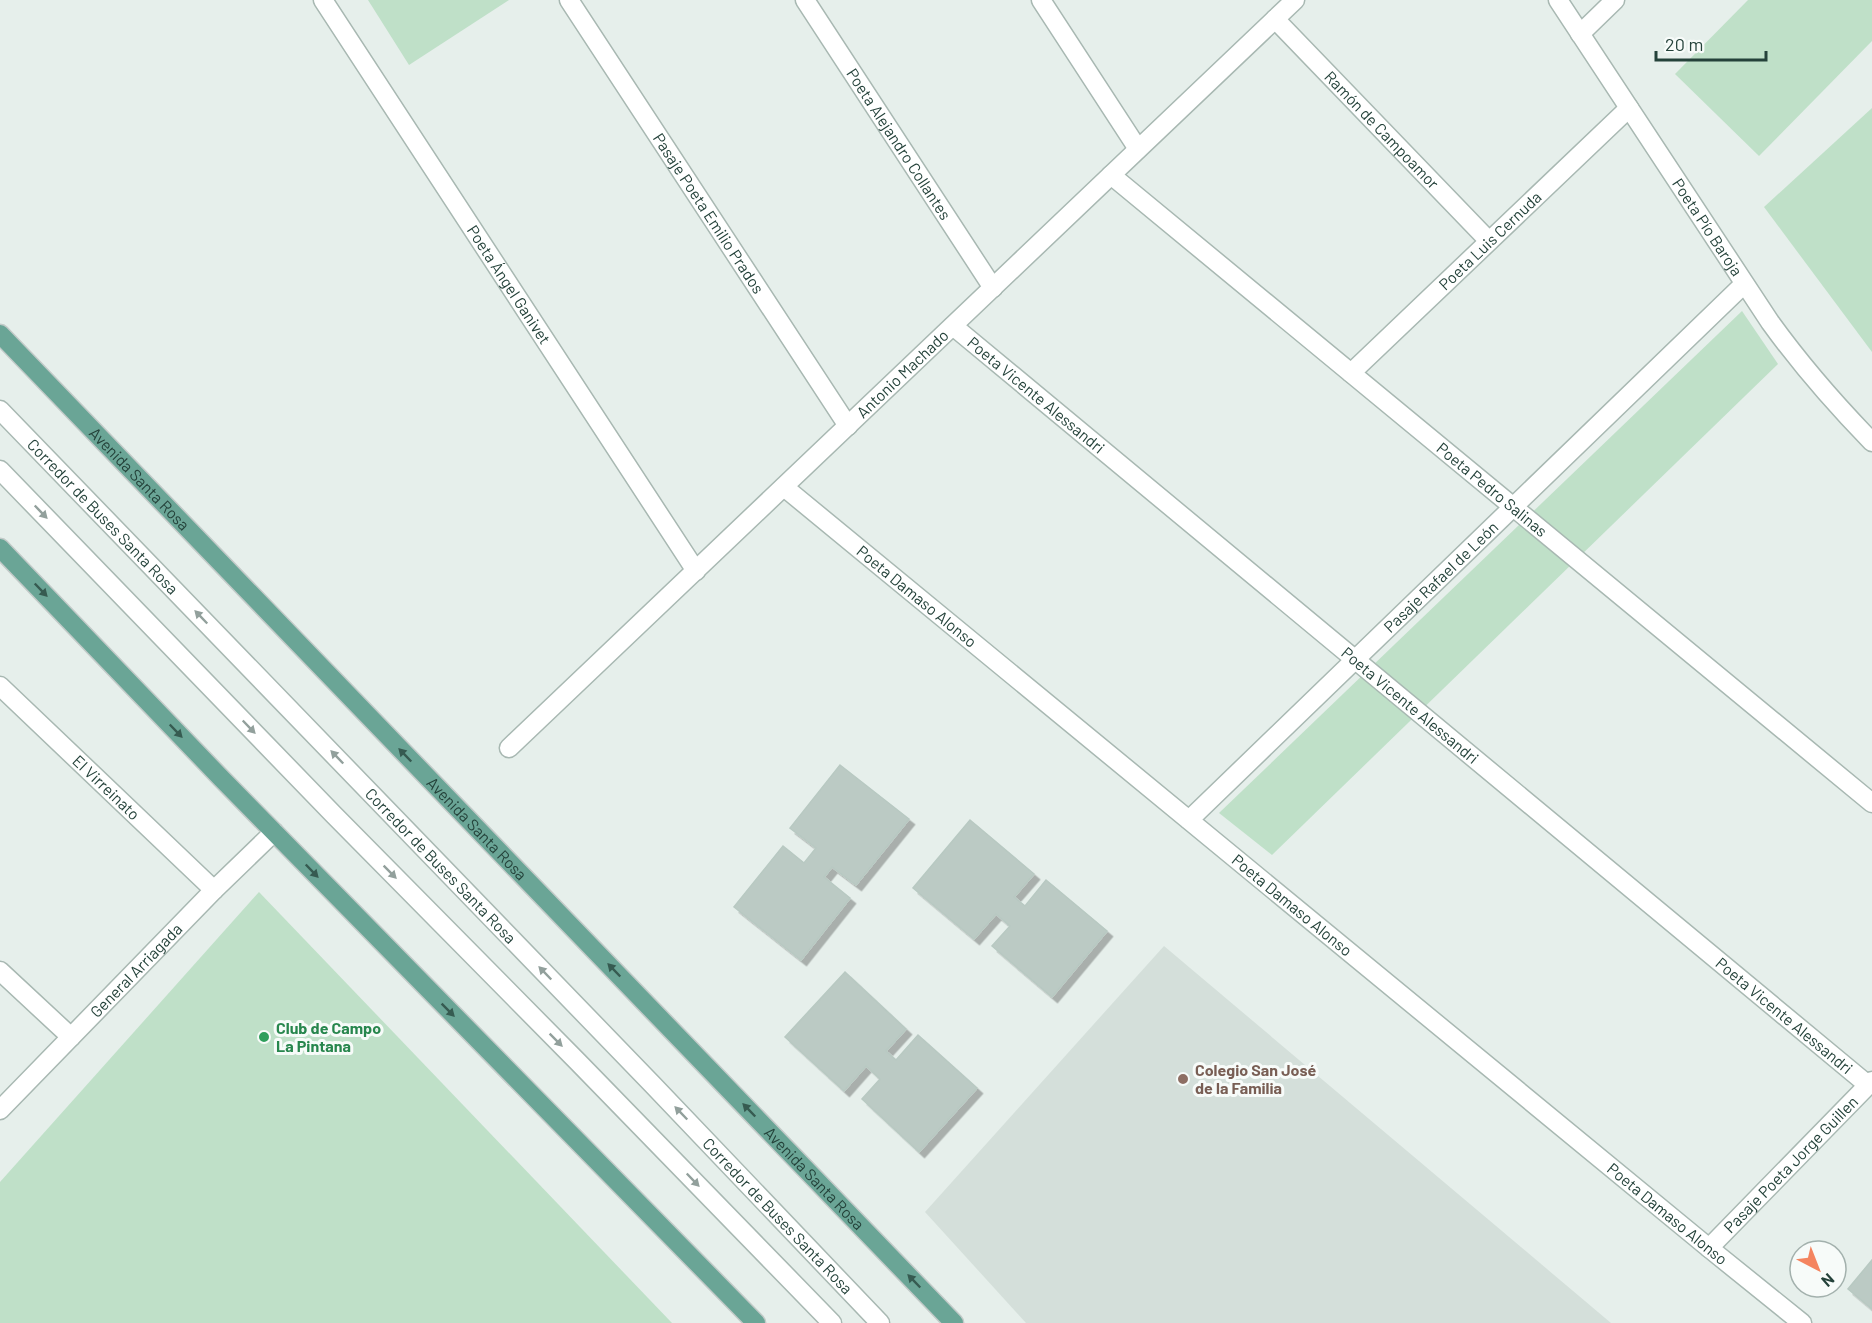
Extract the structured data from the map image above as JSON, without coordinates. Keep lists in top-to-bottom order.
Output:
{
  "streets": {
    "main road": ["Avenida Santa Rosa"],
    "street": [
      "Ramón de Campoamor",
      "Poeta Alejandro Collantes",
      "Pasaje Poeta Emilio Prados",
      "Poeta Pío Baroja",
      "Poeta Luis Cernuda",
      "Poeta Ángel Ganivet",
      "Antonio Machado",
      "Poeta Vicente Alessandri",
      "Poeta Pedro Salinas",
      "Corredor de Buses Santa Rosa",
      "Pasaje Rafael de León",
      "Poeta Damaso Alonso",
      "El Virreinato",
      "General Arriagada",
      "Pasaje Poeta Jorge Guillen"
    ]
  },
  "crossings": [
    ["Ramón de Campoamor", "Poeta Luis Cernuda"],
    ["Ramón de Campoamor", "Antonio Machado"],
    ["Poeta Alejandro Collantes", "Antonio Machado"],
    ["Pasaje Poeta Emilio Prados", "Antonio Machado"],
    ["Poeta Pío Baroja", "Poeta Luis Cernuda"],
    ["Poeta Pío Baroja", "Pasaje Rafael de León"],
    ["Poeta Luis Cernuda", "Poeta Pedro Salinas"],
    ["Poeta Ángel Ganivet", "Antonio Machado"],
    ["Antonio Machado", "Poeta Vicente Alessandri"],
    ["Antonio Machado", "Poeta Pedro Salinas"],
    ["Antonio Machado", "Poeta Damaso Alonso"],
    ["Poeta Vicente Alessandri", "Pasaje Rafael de León"],
    ["Poeta Vicente Alessandri", "Pasaje Poeta Jorge Guillen"],
    ["Poeta Pedro Salinas", "Pasaje Rafael de León"],
    ["Pasaje Rafael de León", "Poeta Damaso Alonso"],
    ["Poeta Damaso Alonso", "Pasaje Poeta Jorge Guillen"],
    ["El Virreinato", "General Arriagada"]
  ],
  "places": ["Club de Campo La Pintana", "Colegio San José de la Familia"],
  "scale_bar": "20 m",
  "north": "bottom right"
}
